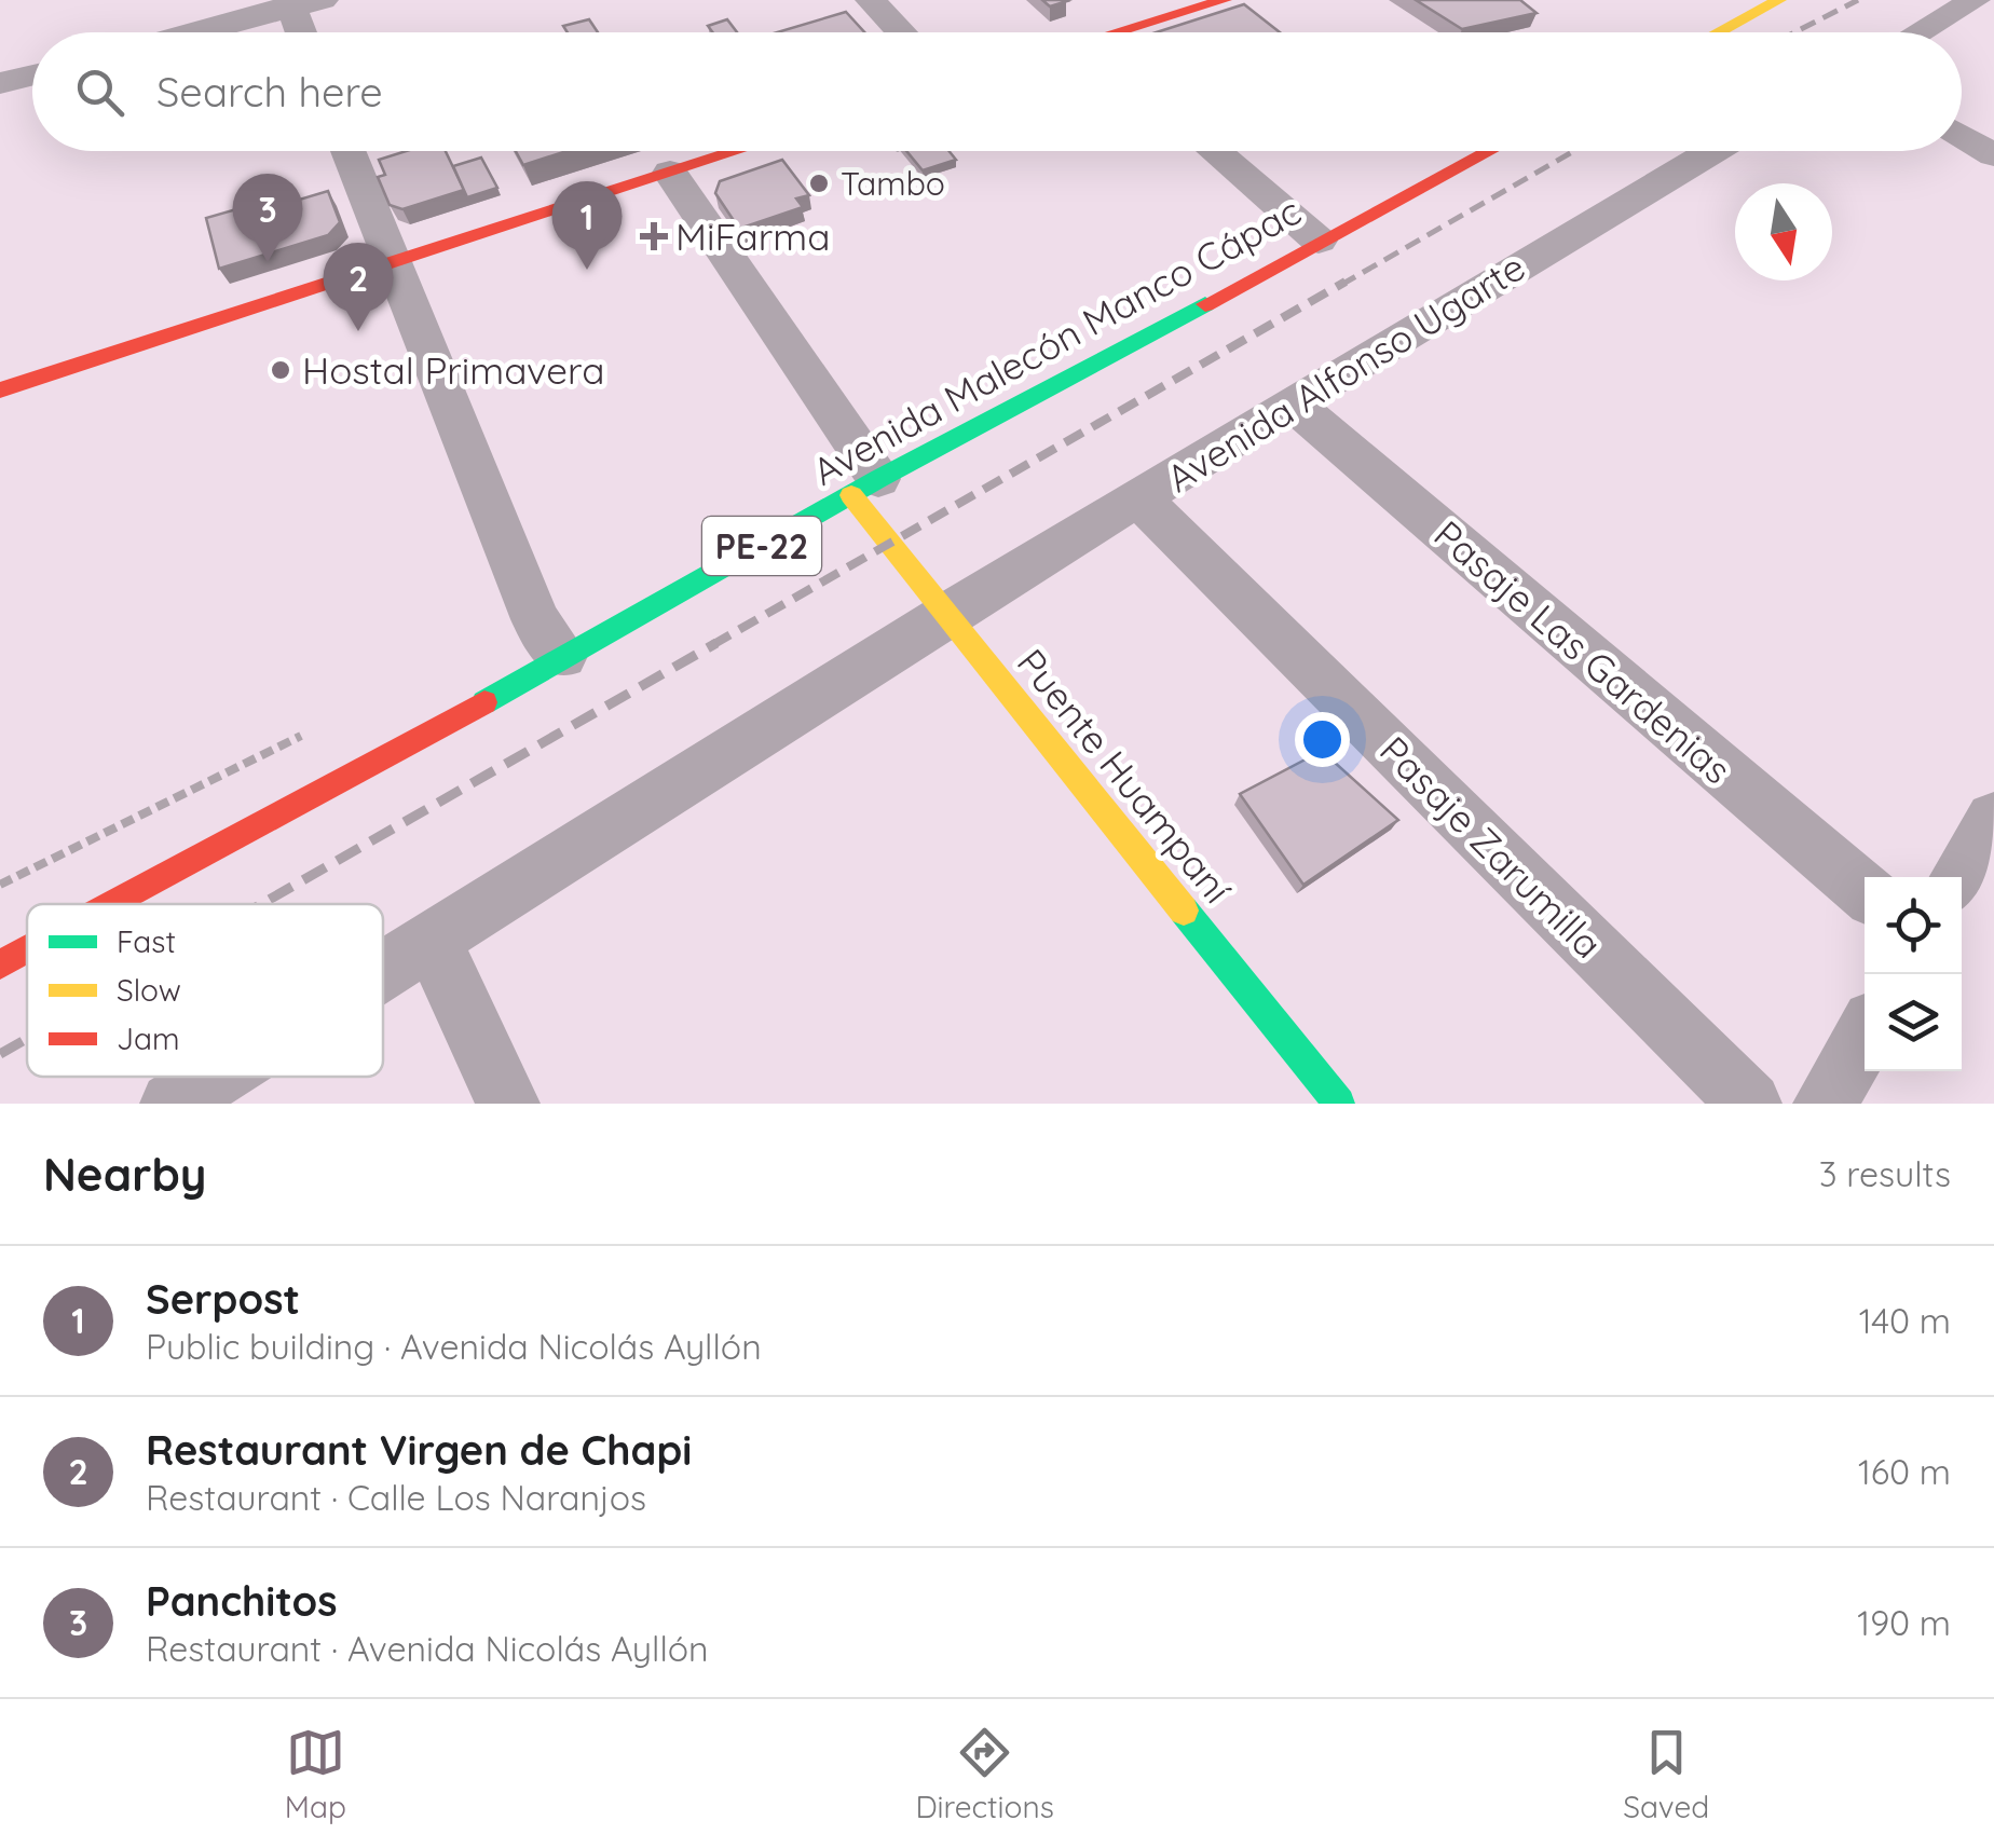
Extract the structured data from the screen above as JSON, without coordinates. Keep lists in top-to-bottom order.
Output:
{
  "streets": {
    "main road": ["Avenida Malecón Manco Cápac", "PE-22", "Puente Huampaní"],
    "street": ["Avenida Alfonso Ugarte", "Pasaje Las Gardenias", "Pasaje Zarumilla"]
  },
  "crossings": [
    ["Avenida Malecón Manco Cápac", "Puente Huampaní"],
    ["Avenida Alfonso Ugarte", "Pasaje Las Gardenias"],
    ["Avenida Alfonso Ugarte", "Puente Huampaní"],
    ["Avenida Alfonso Ugarte", "Pasaje Zarumilla"]
  ],
  "places": {
    "other": ["Tambo", "Hostal Primavera"],
    "health": ["MiFarma"]
  },
  "legend": ["Fast", "Slow", "Jam"],
  "north": "bottom",
  "page": {
    "search": "Search here",
    "pins": ["3", "1", "2"],
    "heading": ["Nearby", "3 results"],
    "list": [
      {
        "mark": "1",
        "name": "Serpost",
        "note": "Public building · Avenida Nicolás Ayllón",
        "value": "140 m"
      },
      {
        "mark": "2",
        "name": "Restaurant Virgen de Chapi",
        "note": "Restaurant · Calle Los Naranjos",
        "value": "160 m"
      },
      {
        "mark": "3",
        "name": "Panchitos",
        "note": "Restaurant · Avenida Nicolás Ayllón",
        "value": "190 m"
      }
    ],
    "nav": ["Map", "Directions", "Saved"]
  }
}
